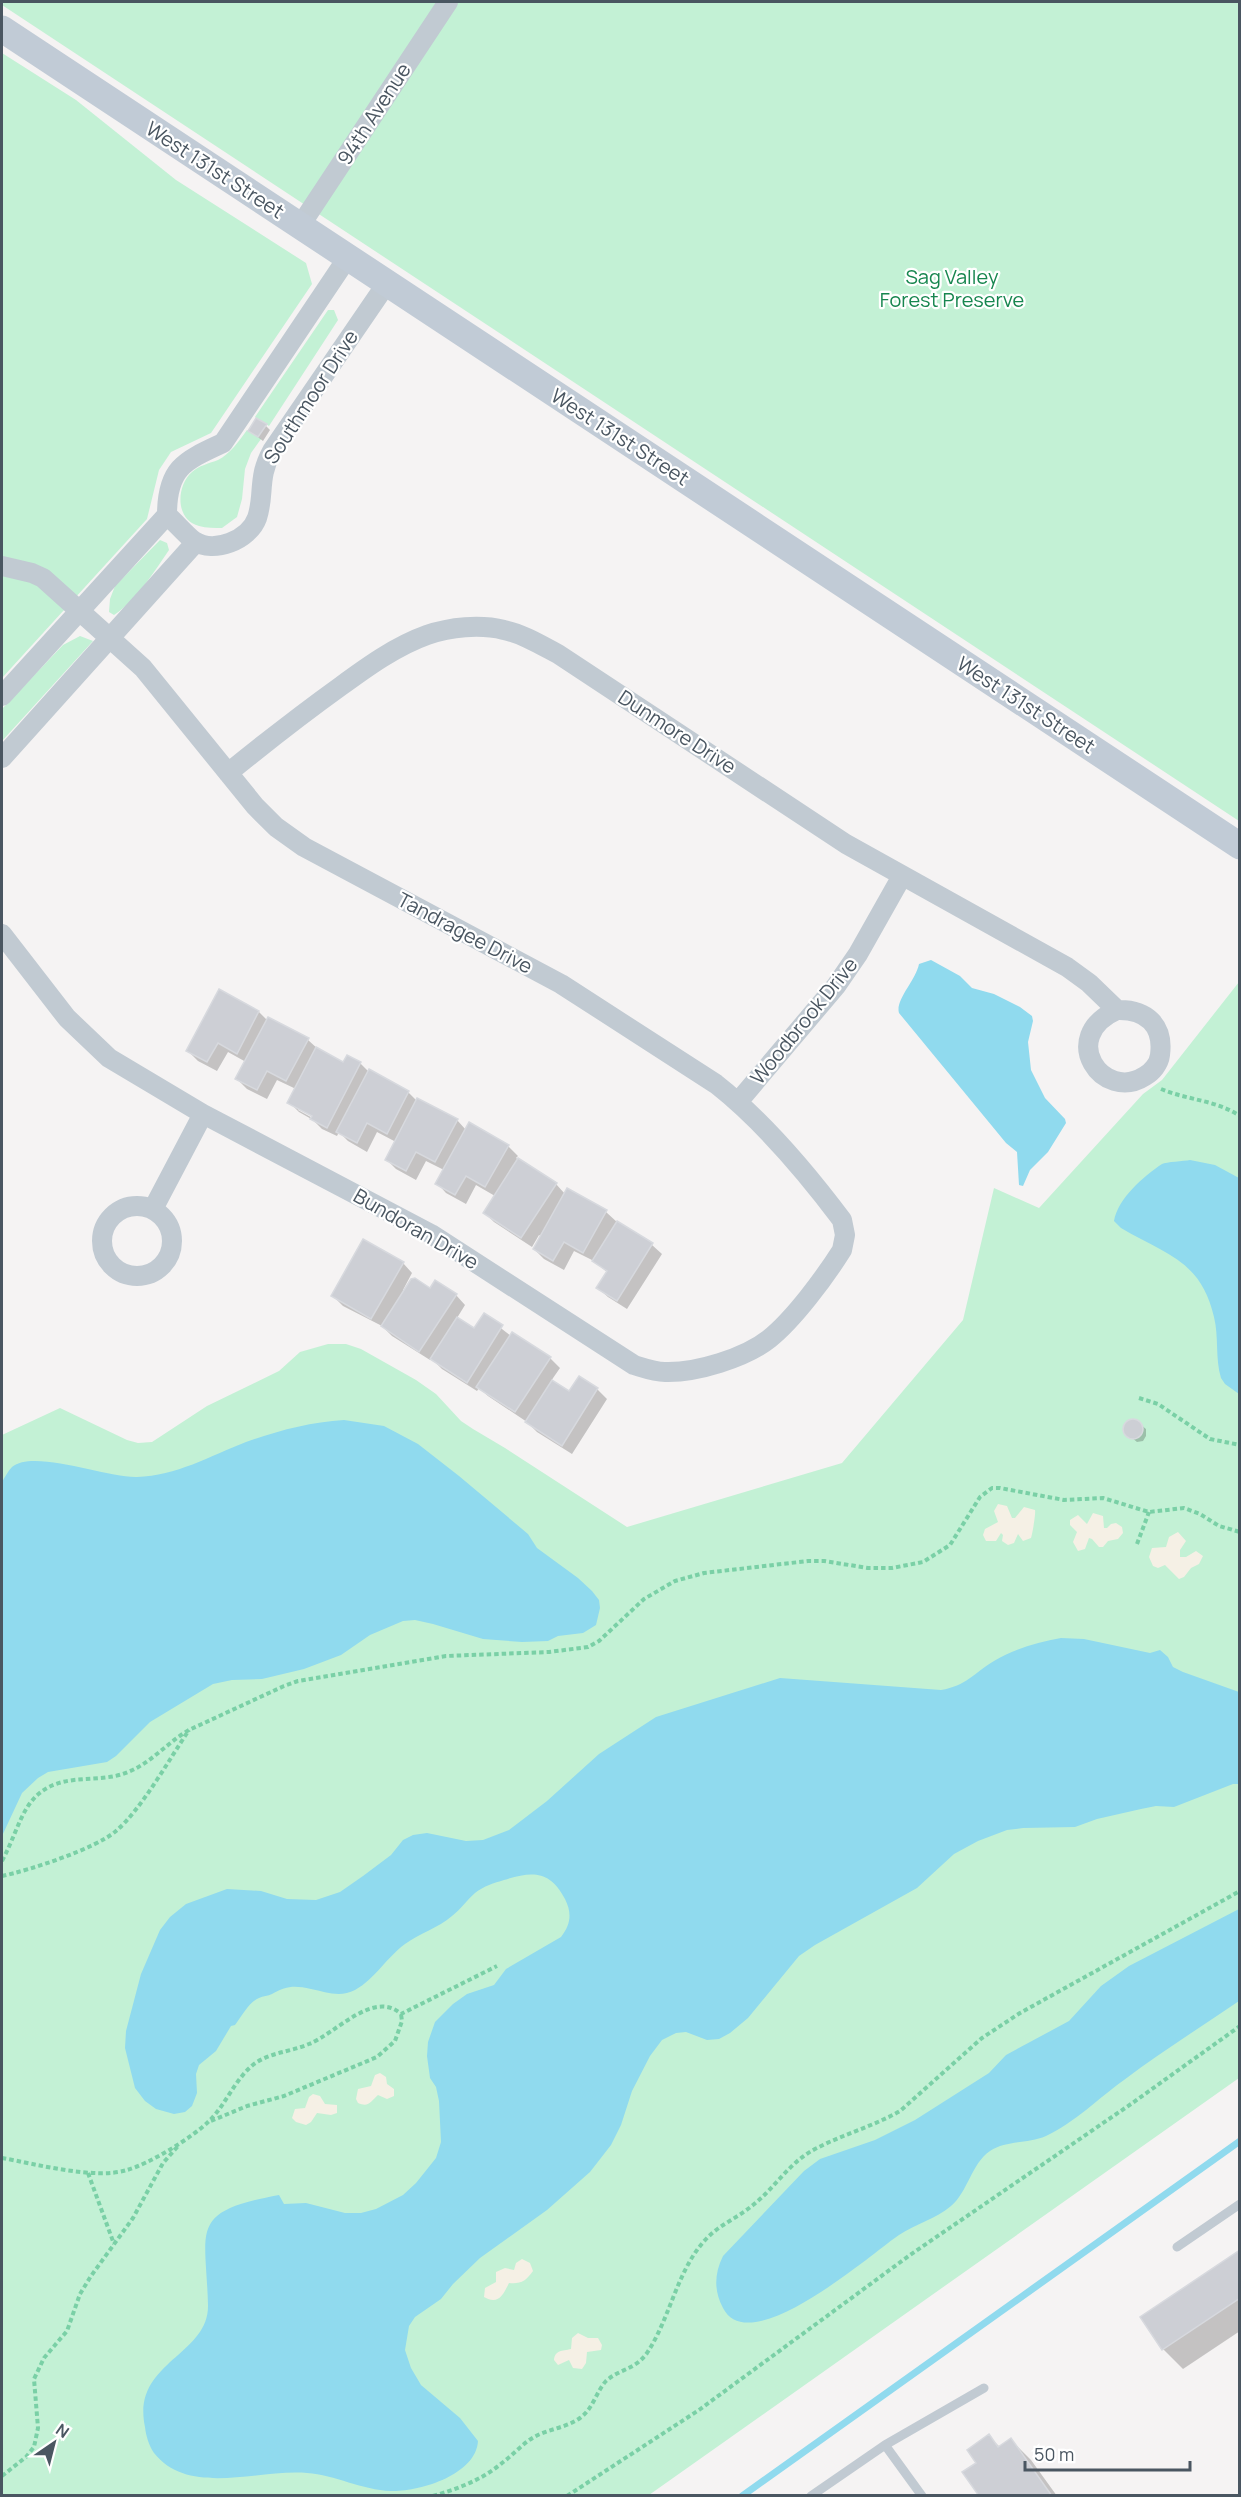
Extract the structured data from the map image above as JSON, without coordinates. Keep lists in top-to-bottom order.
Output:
{
  "streets": {
    "street": [
      "94th Avenue",
      "West 131st Street",
      "Southmoor Drive",
      "Dunmore Drive",
      "Tandragee Drive",
      "Woodbrook Drive",
      "Bundoran Drive"
    ]
  },
  "crossings": [
    ["94th Avenue", "West 131st Street"],
    ["West 131st Street", "Southmoor Drive"],
    ["Dunmore Drive", "Tandragee Drive"],
    ["Dunmore Drive", "Woodbrook Drive"],
    ["Tandragee Drive", "Woodbrook Drive"],
    ["Tandragee Drive", "Bundoran Drive"]
  ],
  "parks": ["Sag Valley Forest Preserve"],
  "scale_bar": "50 m",
  "north": "top right"
}
